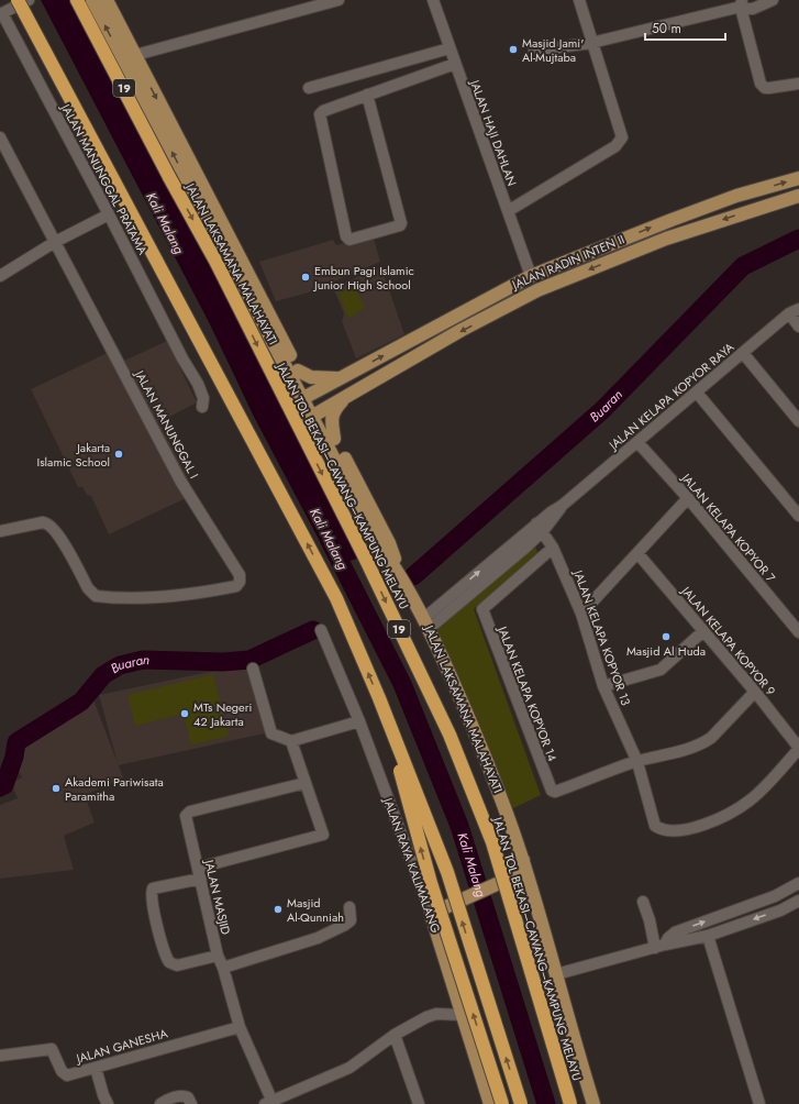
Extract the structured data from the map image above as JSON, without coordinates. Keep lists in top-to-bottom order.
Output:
{
  "streets": {
    "highway": ["19", "JALAN TOL BEKASI–CAWANG–KAMPUNG MELAYU"],
    "main road": ["JALAN RADIN INTEN II", "JALAN LAKSAMANA MALAHAYATI", "JALAN RAYA KALIMALANG"],
    "street": [
      "JALAN HAJI DAHLAN",
      "JALAN MANUNGGAL PRATAMA",
      "JALAN KELAPA KOPYOR RAYA",
      "JALAN MANUNGGAL I",
      "JALAN KELAPA KOPYOR 7",
      "JALAN KELAPA KOPYOR 13",
      "JALAN KELAPA KOPYOR 9",
      "JALAN KELAPA KOPYOR 14",
      "JALAN MASJID",
      "JALAN GANESHA"
    ]
  },
  "crossings": [
    ["JALAN HAJI DAHLAN", "JALAN RADIN INTEN II"],
    ["JALAN RADIN INTEN II", "JALAN LAKSAMANA MALAHAYATI"],
    ["JALAN LAKSAMANA MALAHAYATI", "JALAN KELAPA KOPYOR RAYA"],
    ["JALAN KELAPA KOPYOR RAYA", "JALAN KELAPA KOPYOR 7"],
    ["JALAN KELAPA KOPYOR RAYA", "JALAN KELAPA KOPYOR 13"],
    ["JALAN KELAPA KOPYOR 13", "JALAN KELAPA KOPYOR 9"],
    ["JALAN KELAPA KOPYOR 13", "JALAN KELAPA KOPYOR 14"],
    ["JALAN MASJID", "JALAN GANESHA"]
  ],
  "water": ["Kali Malang", "Buaran"],
  "places": [
    "Masjid Jami' Al-Mujtaba",
    "Embun Pagi Islamic Junior High School",
    "Jakarta Islamic School",
    "Masjid Al Huda",
    "MTs Negeri 42 Jakarta",
    "Akademi Pariwisata Paramitha",
    "Masjid Al-Qunniah"
  ],
  "scale_bar": "50 m"
}
